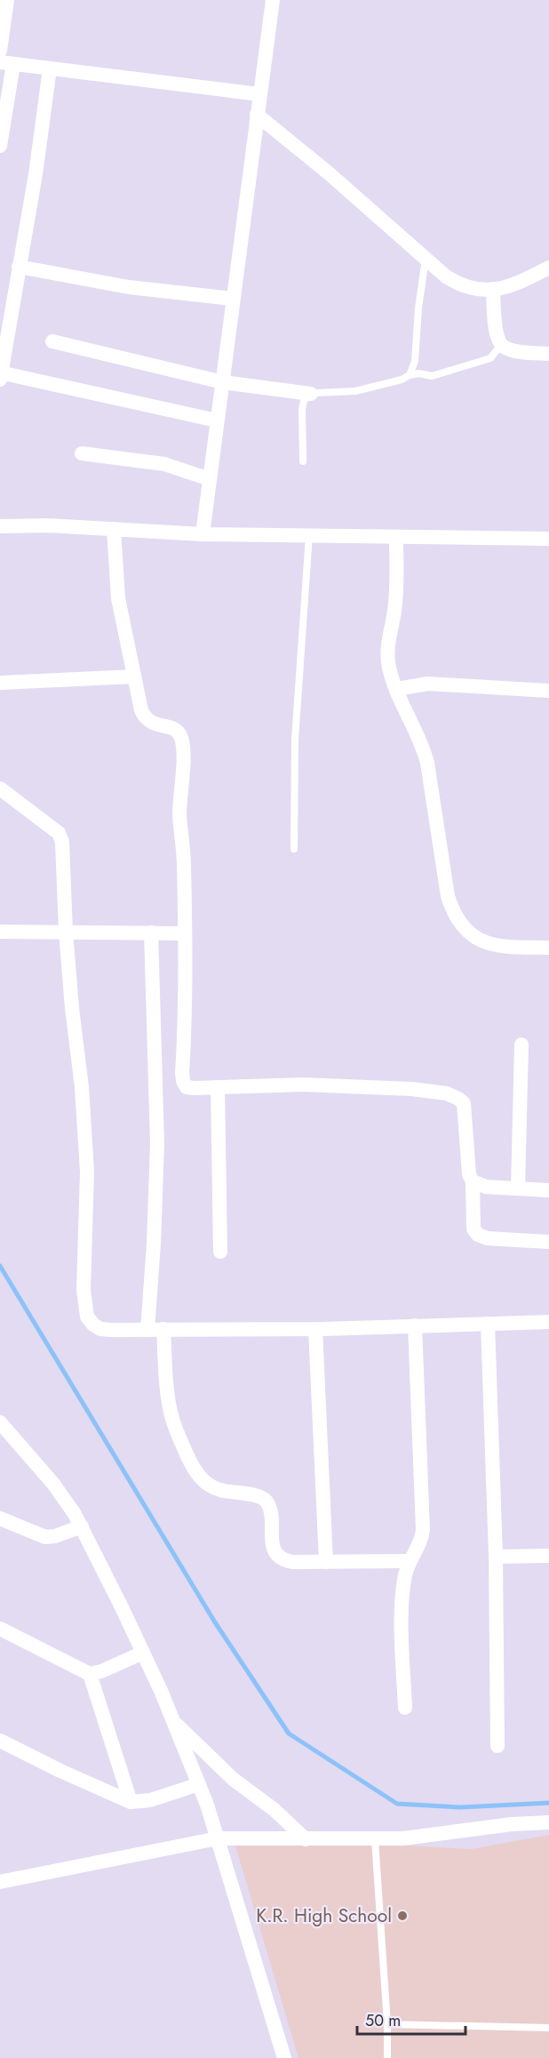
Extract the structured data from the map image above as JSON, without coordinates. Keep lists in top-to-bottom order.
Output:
{
  "places": ["K.R. High School"],
  "scale_bar": "50 m"
}
